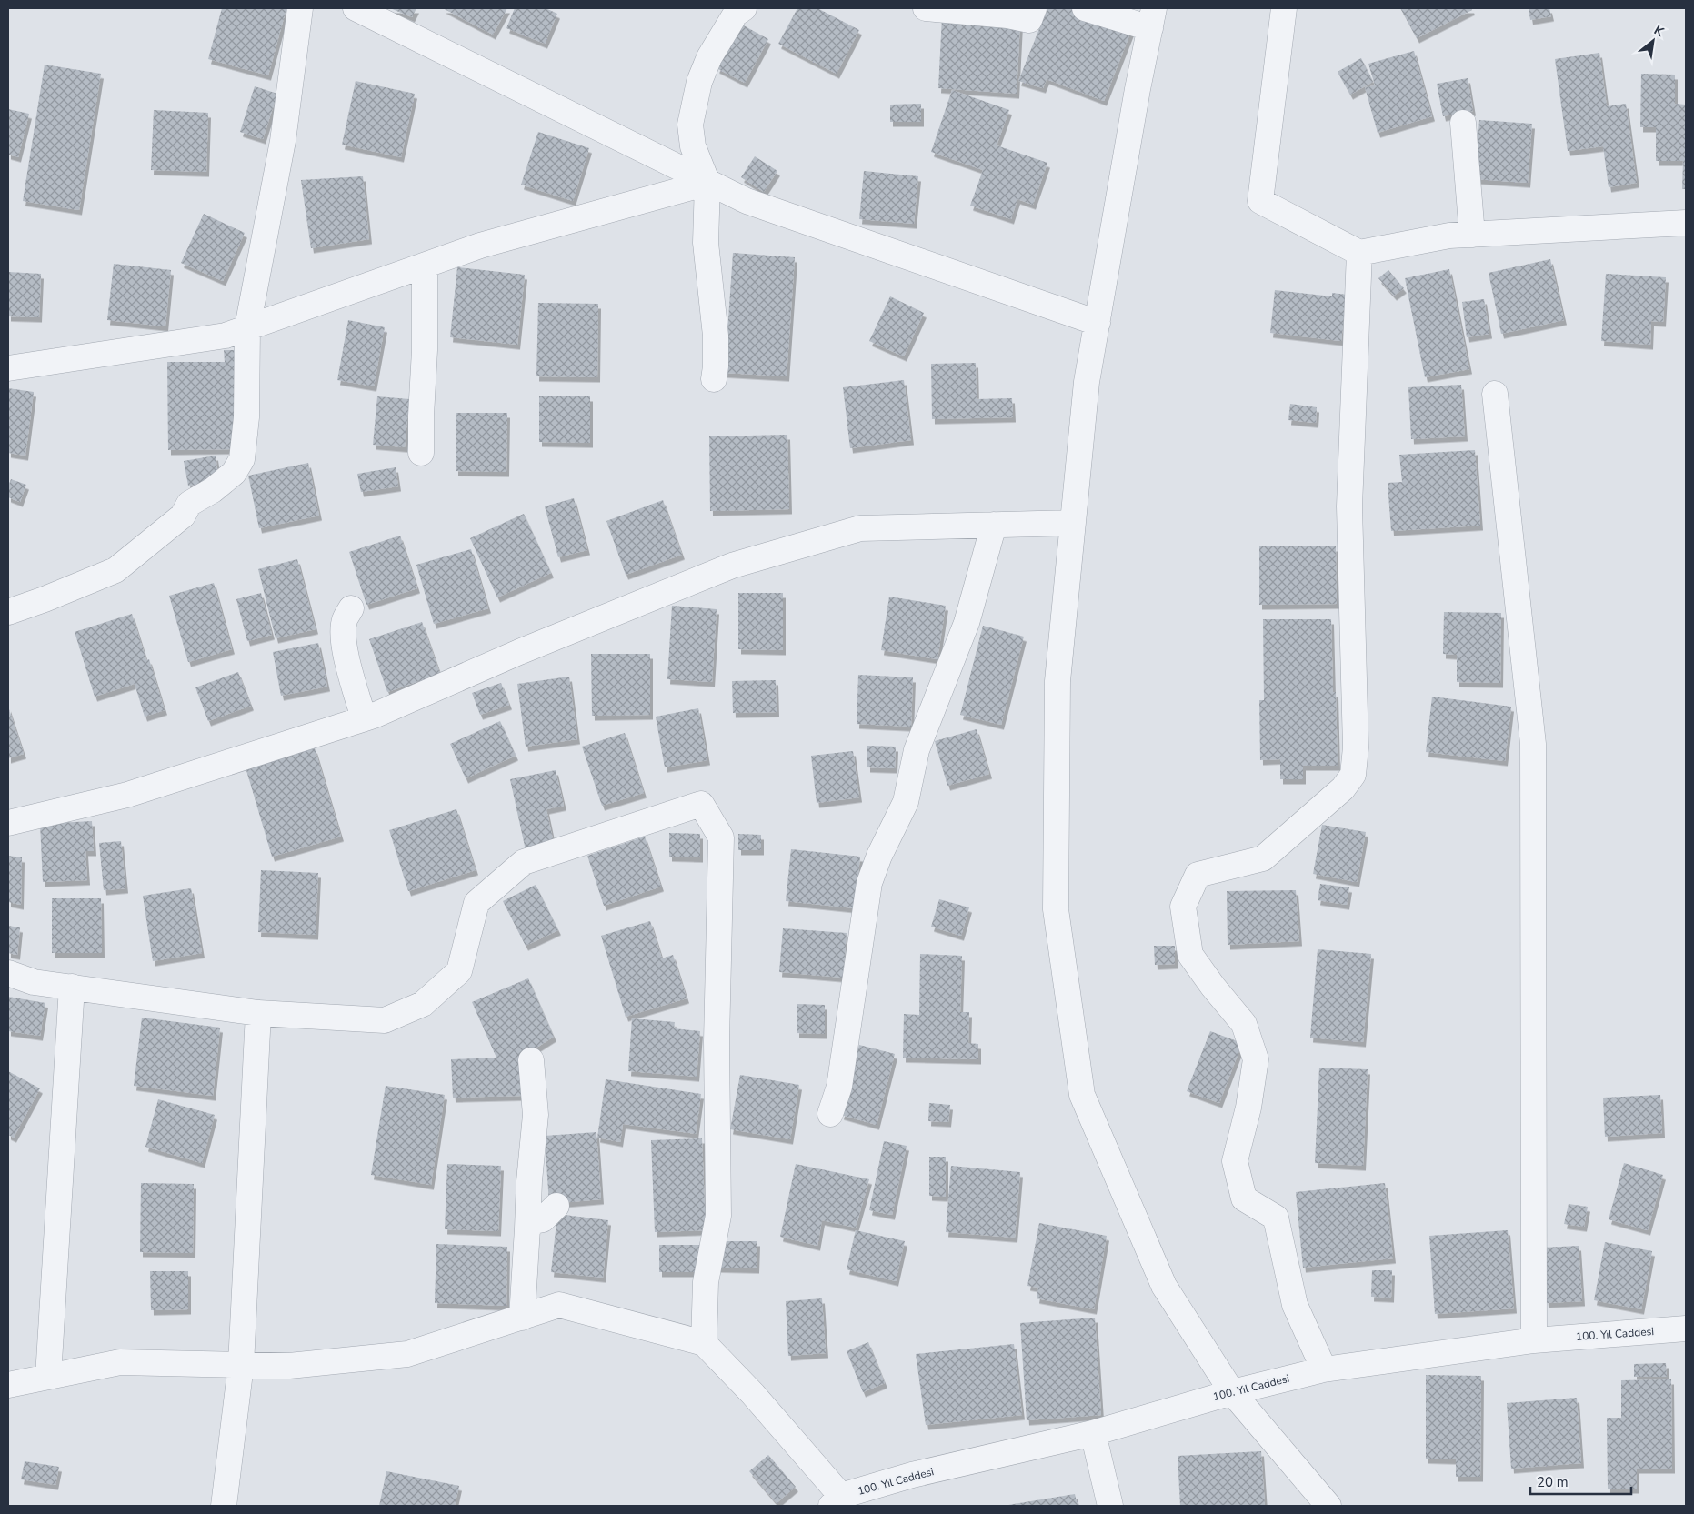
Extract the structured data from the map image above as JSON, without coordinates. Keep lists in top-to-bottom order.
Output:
{
  "streets": {
    "street": ["100. Yıl Caddesi"]
  },
  "scale_bar": "20 m",
  "north": "top right"
}
